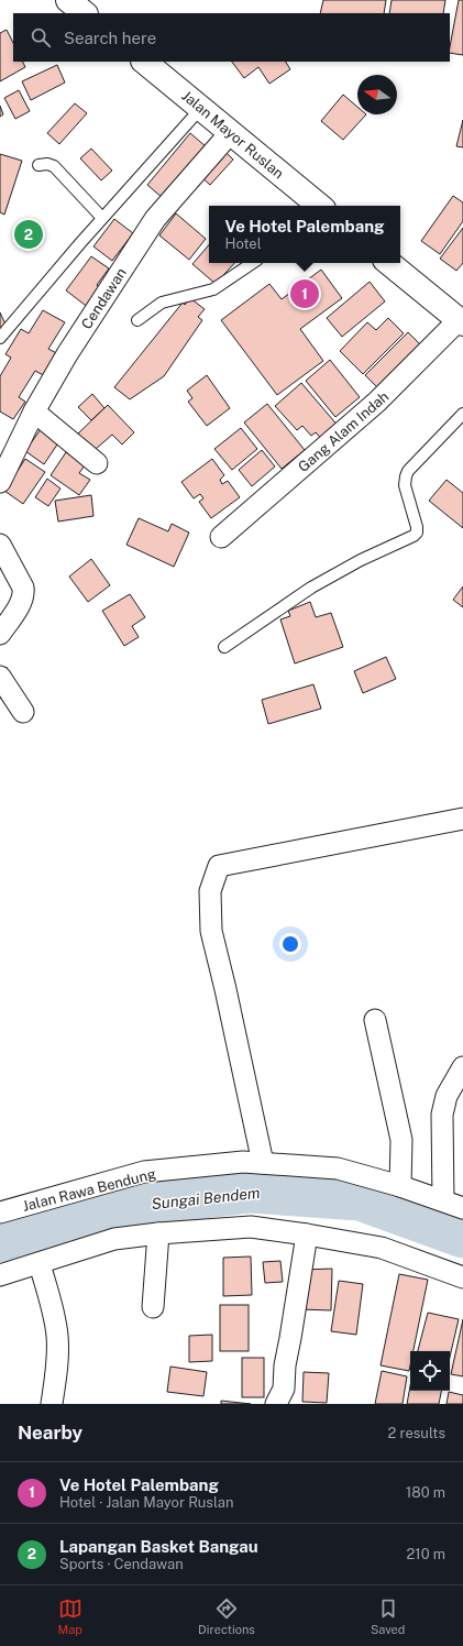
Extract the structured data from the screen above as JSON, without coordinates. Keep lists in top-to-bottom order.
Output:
{
  "streets": {
    "street": [
      "Jalan Mayor Ruslan",
      "Cendawan",
      "Gang Alam Indah",
      "Jalan Rawa Bendung"
    ]
  },
  "crossings": [
    ["Jalan Mayor Ruslan", "Cendawan"]
  ],
  "water": ["Sungai Bendem"],
  "north": "left",
  "page": {
    "search": "Search here",
    "popup": ["Ve Hotel Palembang", "Hotel"],
    "pins": ["2", "1"],
    "heading": ["Nearby", "2 results"],
    "list": [
      {
        "mark": "1",
        "name": "Ve Hotel Palembang",
        "note": "Hotel · Jalan Mayor Ruslan",
        "value": "180 m"
      },
      {
        "mark": "2",
        "name": "Lapangan Basket Bangau",
        "note": "Sports · Cendawan",
        "value": "210 m"
      }
    ],
    "nav": ["Map", "Directions", "Saved"]
  }
}
